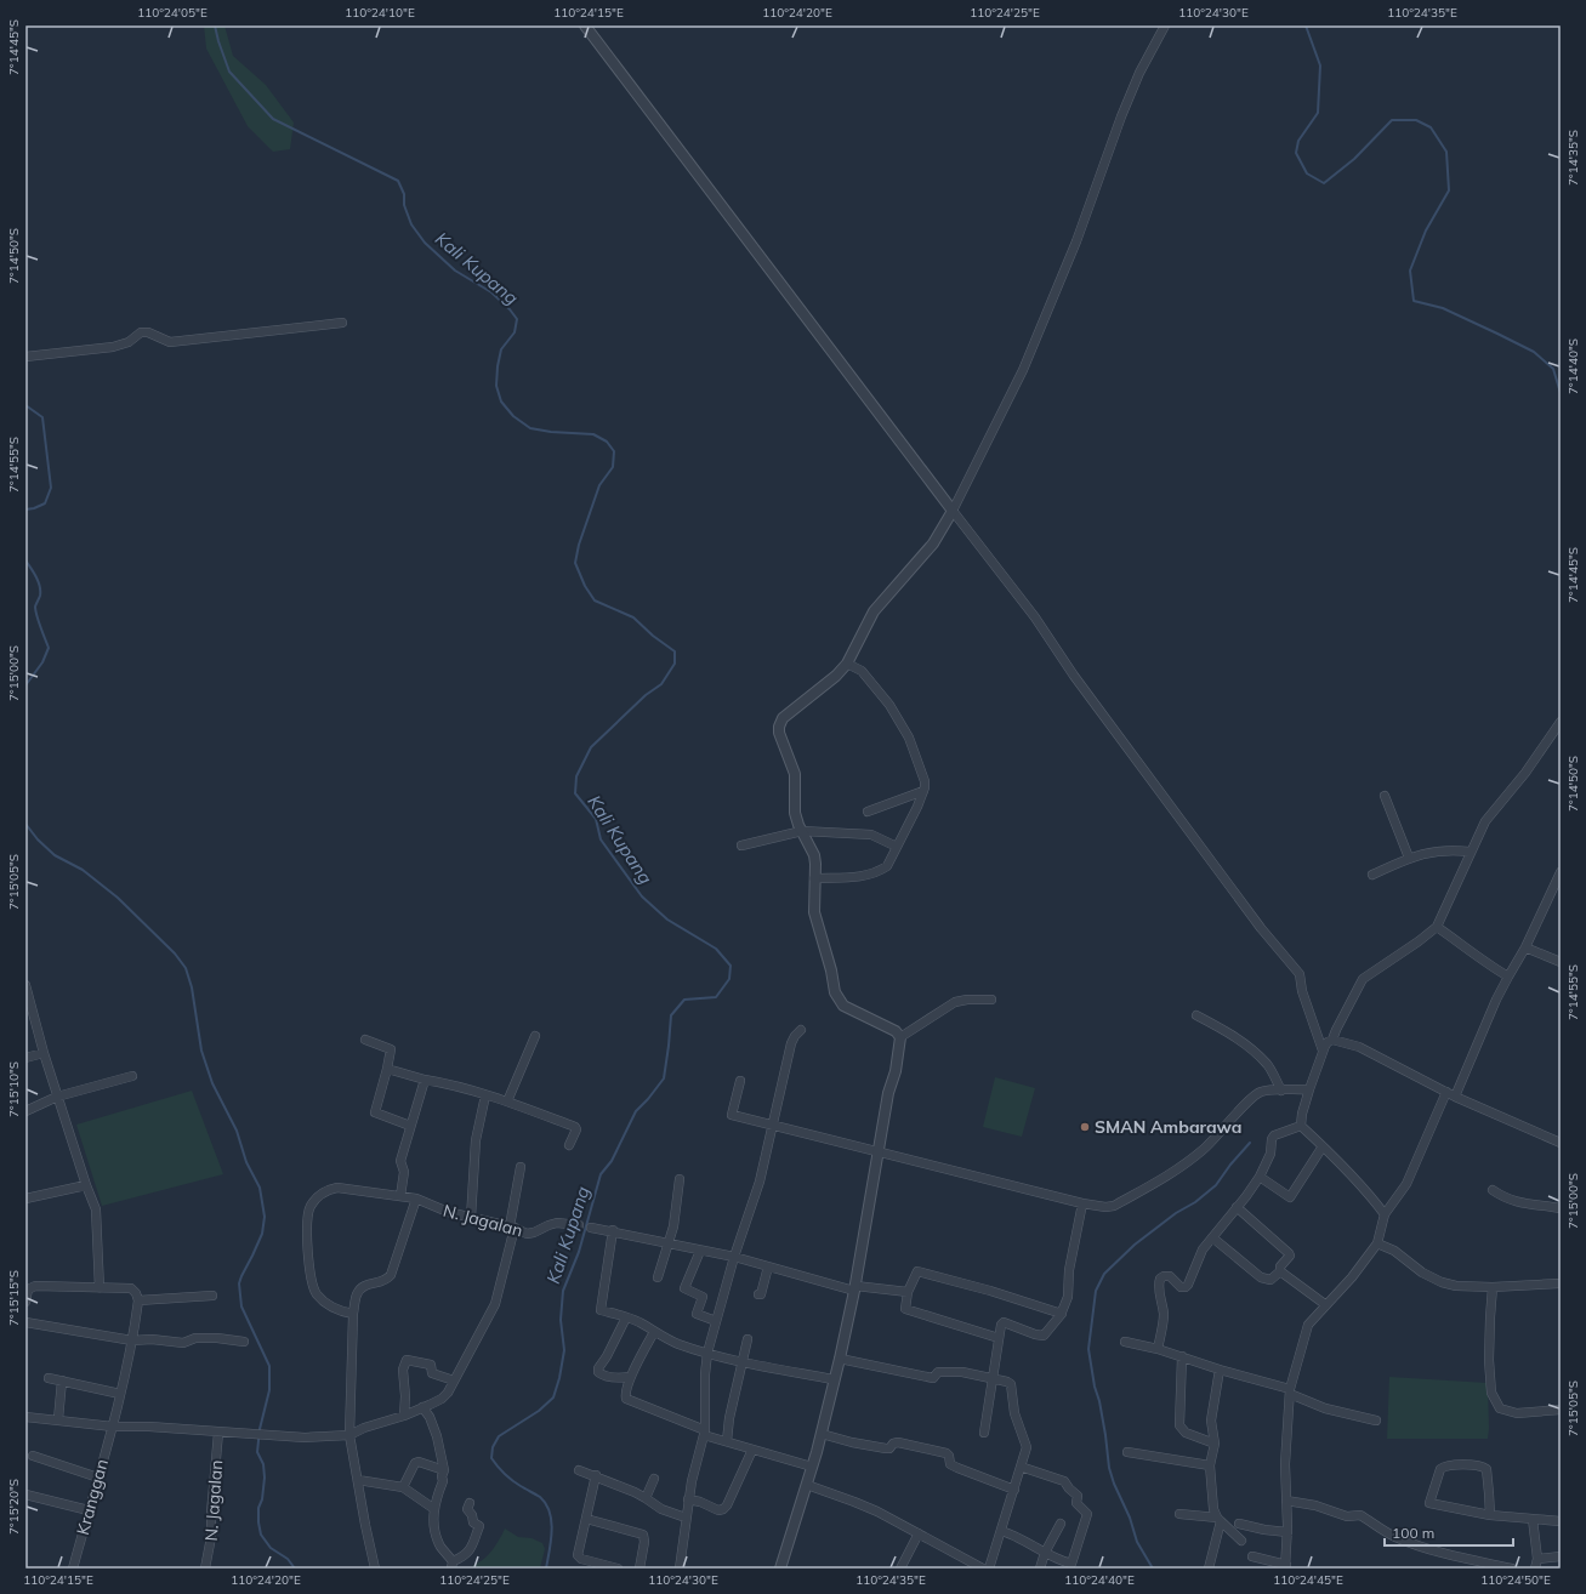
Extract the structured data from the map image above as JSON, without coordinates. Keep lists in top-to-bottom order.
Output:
{
  "streets": {
    "street": ["N. Jagalan", "Kranggan"]
  },
  "water": ["Kali Kupang"],
  "places": ["SMAN Ambarawa"],
  "scale_bar": "100 m",
  "coordinates": [
    "110°24'05\"E",
    "110°24'10\"E",
    "110°24'15\"E",
    "110°24'20\"E",
    "110°24'25\"E",
    "110°24'30\"E",
    "110°24'35\"E",
    "7°14'45\"S",
    "7°14'35\"S",
    "7°14'50\"S",
    "7°14'40\"S",
    "7°14'55\"S",
    "7°15'00\"S",
    "7°15'05\"S",
    "7°15'10\"S",
    "7°15'15\"S",
    "7°15'20\"S",
    "110°24'40\"E",
    "110°24'45\"E",
    "110°24'50\"E"
  ]
}
